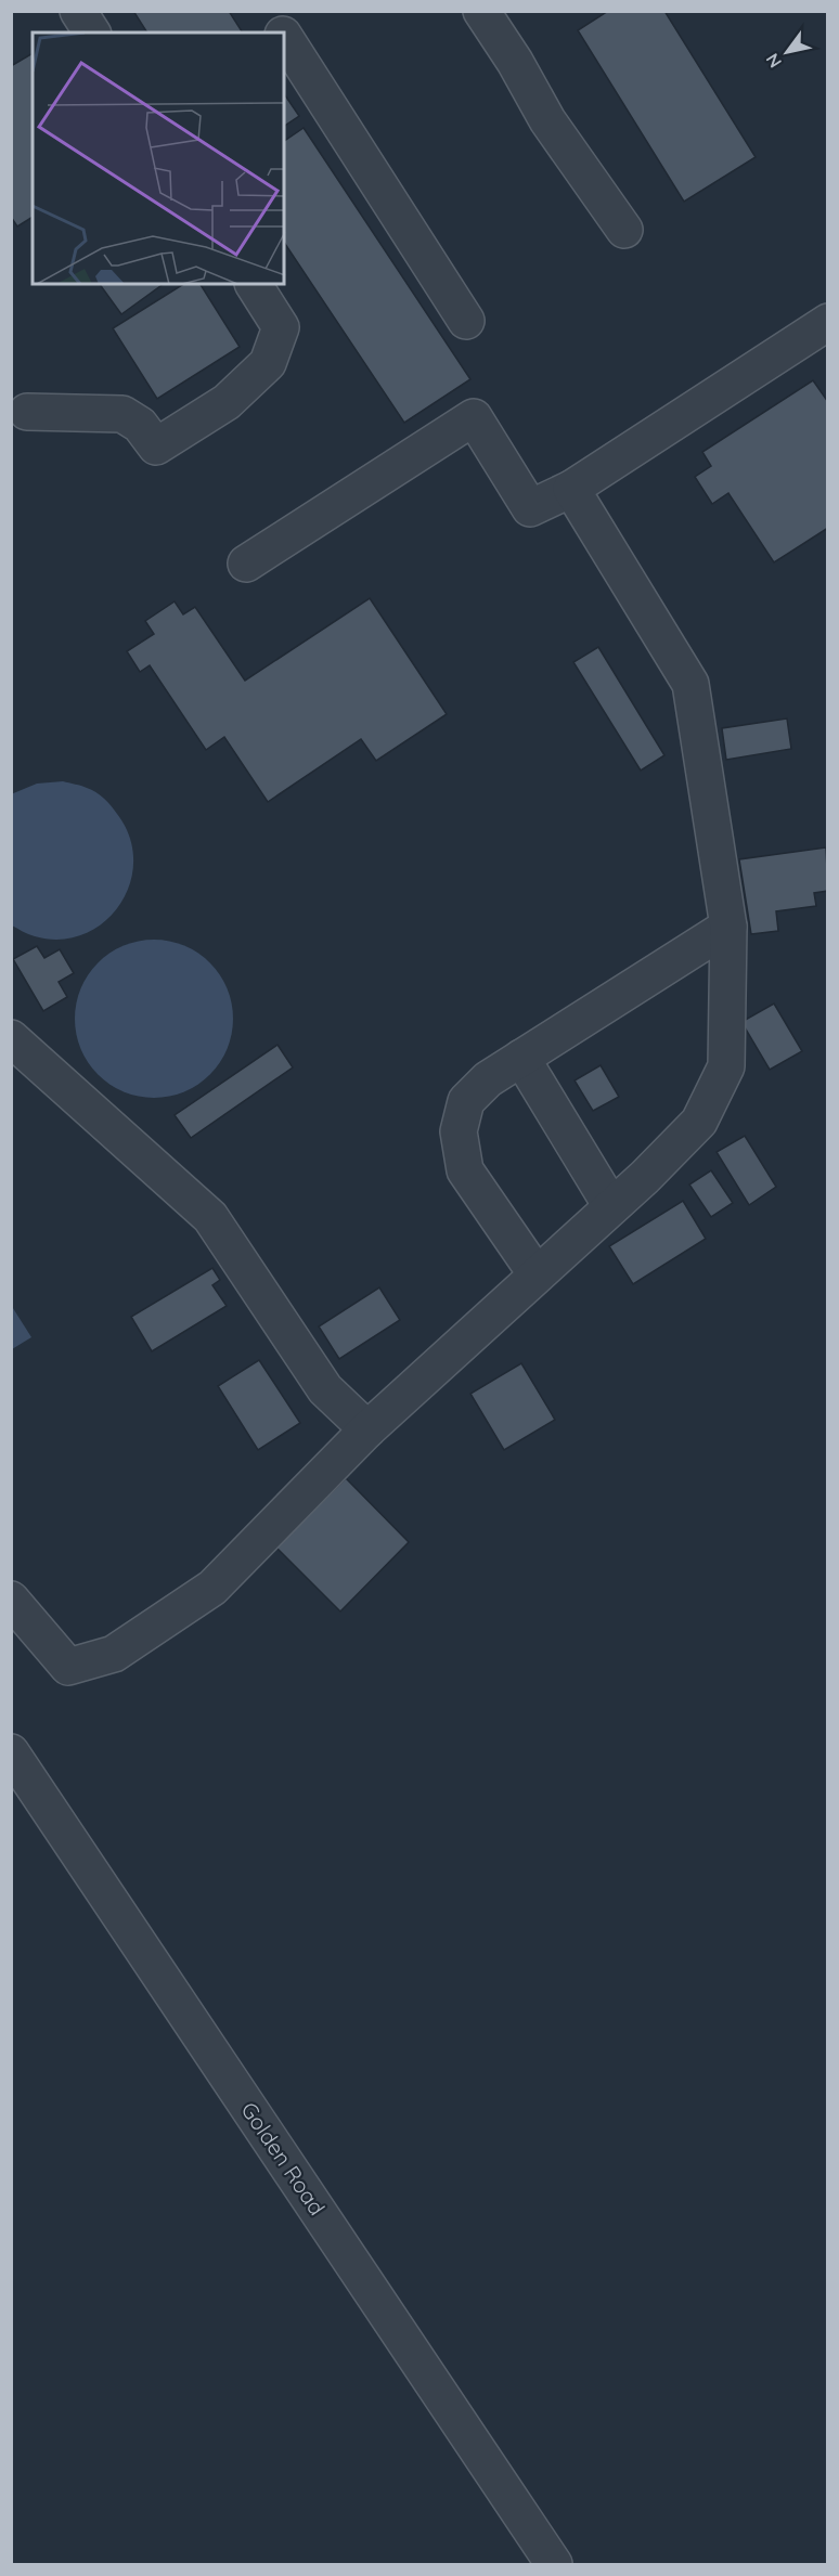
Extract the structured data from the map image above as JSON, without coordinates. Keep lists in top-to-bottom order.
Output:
{
  "streets": {
    "street": ["Golden Road"]
  },
  "north": "bottom left"
}
